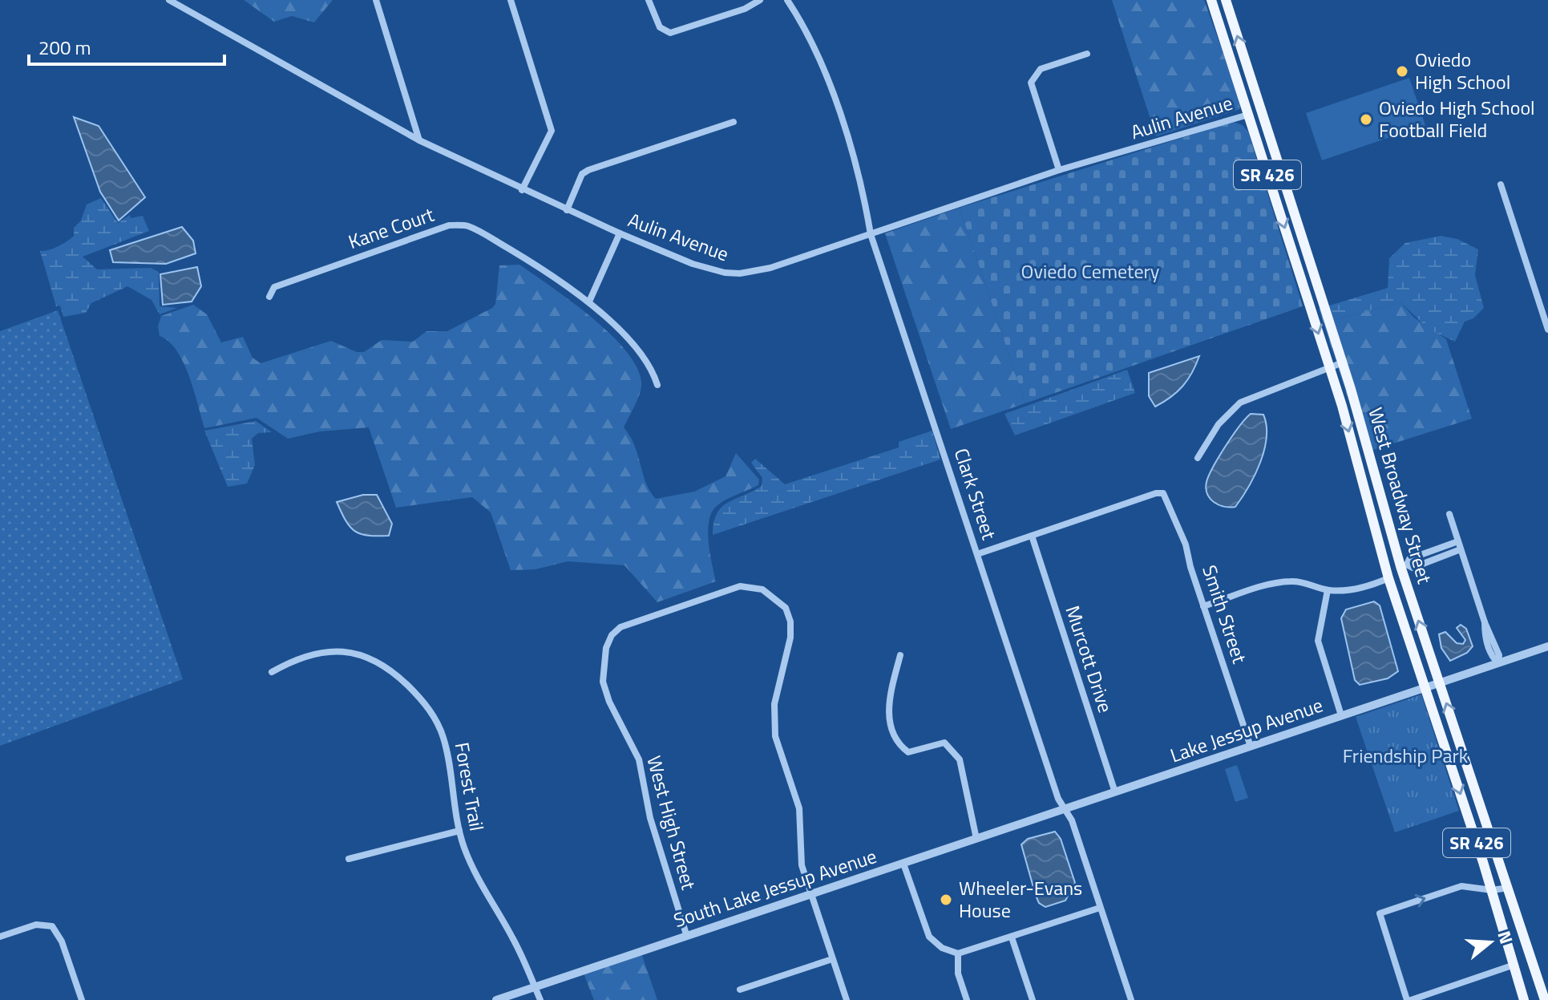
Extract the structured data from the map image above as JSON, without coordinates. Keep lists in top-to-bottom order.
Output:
{
  "streets": {
    "main road": ["SR 426", "West Broadway Street"],
    "street": [
      "Aulin Avenue",
      "Kane Court",
      "Clark Street",
      "Smith Street",
      "Murcott Drive",
      "Lake Jessup Avenue",
      "Forest Trail",
      "West High Street",
      "South Lake Jessup Avenue"
    ]
  },
  "crossings": [
    ["Aulin Avenue", "Clark Street"],
    ["Aulin Avenue", "West Broadway Street"],
    ["Clark Street", "Lake Jessup Avenue"],
    ["Clark Street", "South Lake Jessup Avenue"],
    ["West Broadway Street", "Lake Jessup Avenue"],
    ["Smith Street", "Murcott Drive"],
    ["Smith Street", "Lake Jessup Avenue"],
    ["Murcott Drive", "Lake Jessup Avenue"],
    ["Lake Jessup Avenue", "South Lake Jessup Avenue"],
    ["Forest Trail", "South Lake Jessup Avenue"],
    ["West High Street", "South Lake Jessup Avenue"]
  ],
  "parks": ["Oviedo Cemetery", "Friendship Park"],
  "places": ["Oviedo High School", "Oviedo High School Football Field", "Wheeler-Evans House"],
  "scale_bar": "200 m",
  "north": "right"
}
